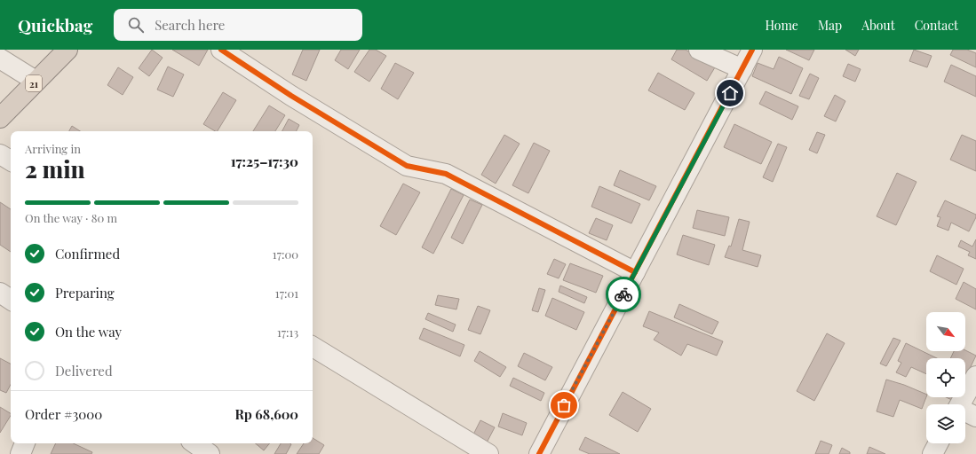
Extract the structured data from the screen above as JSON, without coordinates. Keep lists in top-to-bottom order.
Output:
{
  "streets": {
    "highway": ["21"]
  },
  "north": "bottom right",
  "page": {
    "header": "Quickbag",
    "search": "Search here",
    "nav": [
      "Home",
      "Map",
      "About",
      "Contact"
    ],
    "heading": ["2 min", "Arriving in", "17:25–17:30"],
    "panel": ["Order #3000", "Rp 68,600"],
    "bar": "On the way · 80 m",
    "list": [
      ["Confirmed", "17:00"],
      ["Preparing", "17:01"],
      ["On the way", "17:13"],
      "Delivered"
    ]
  }
}
